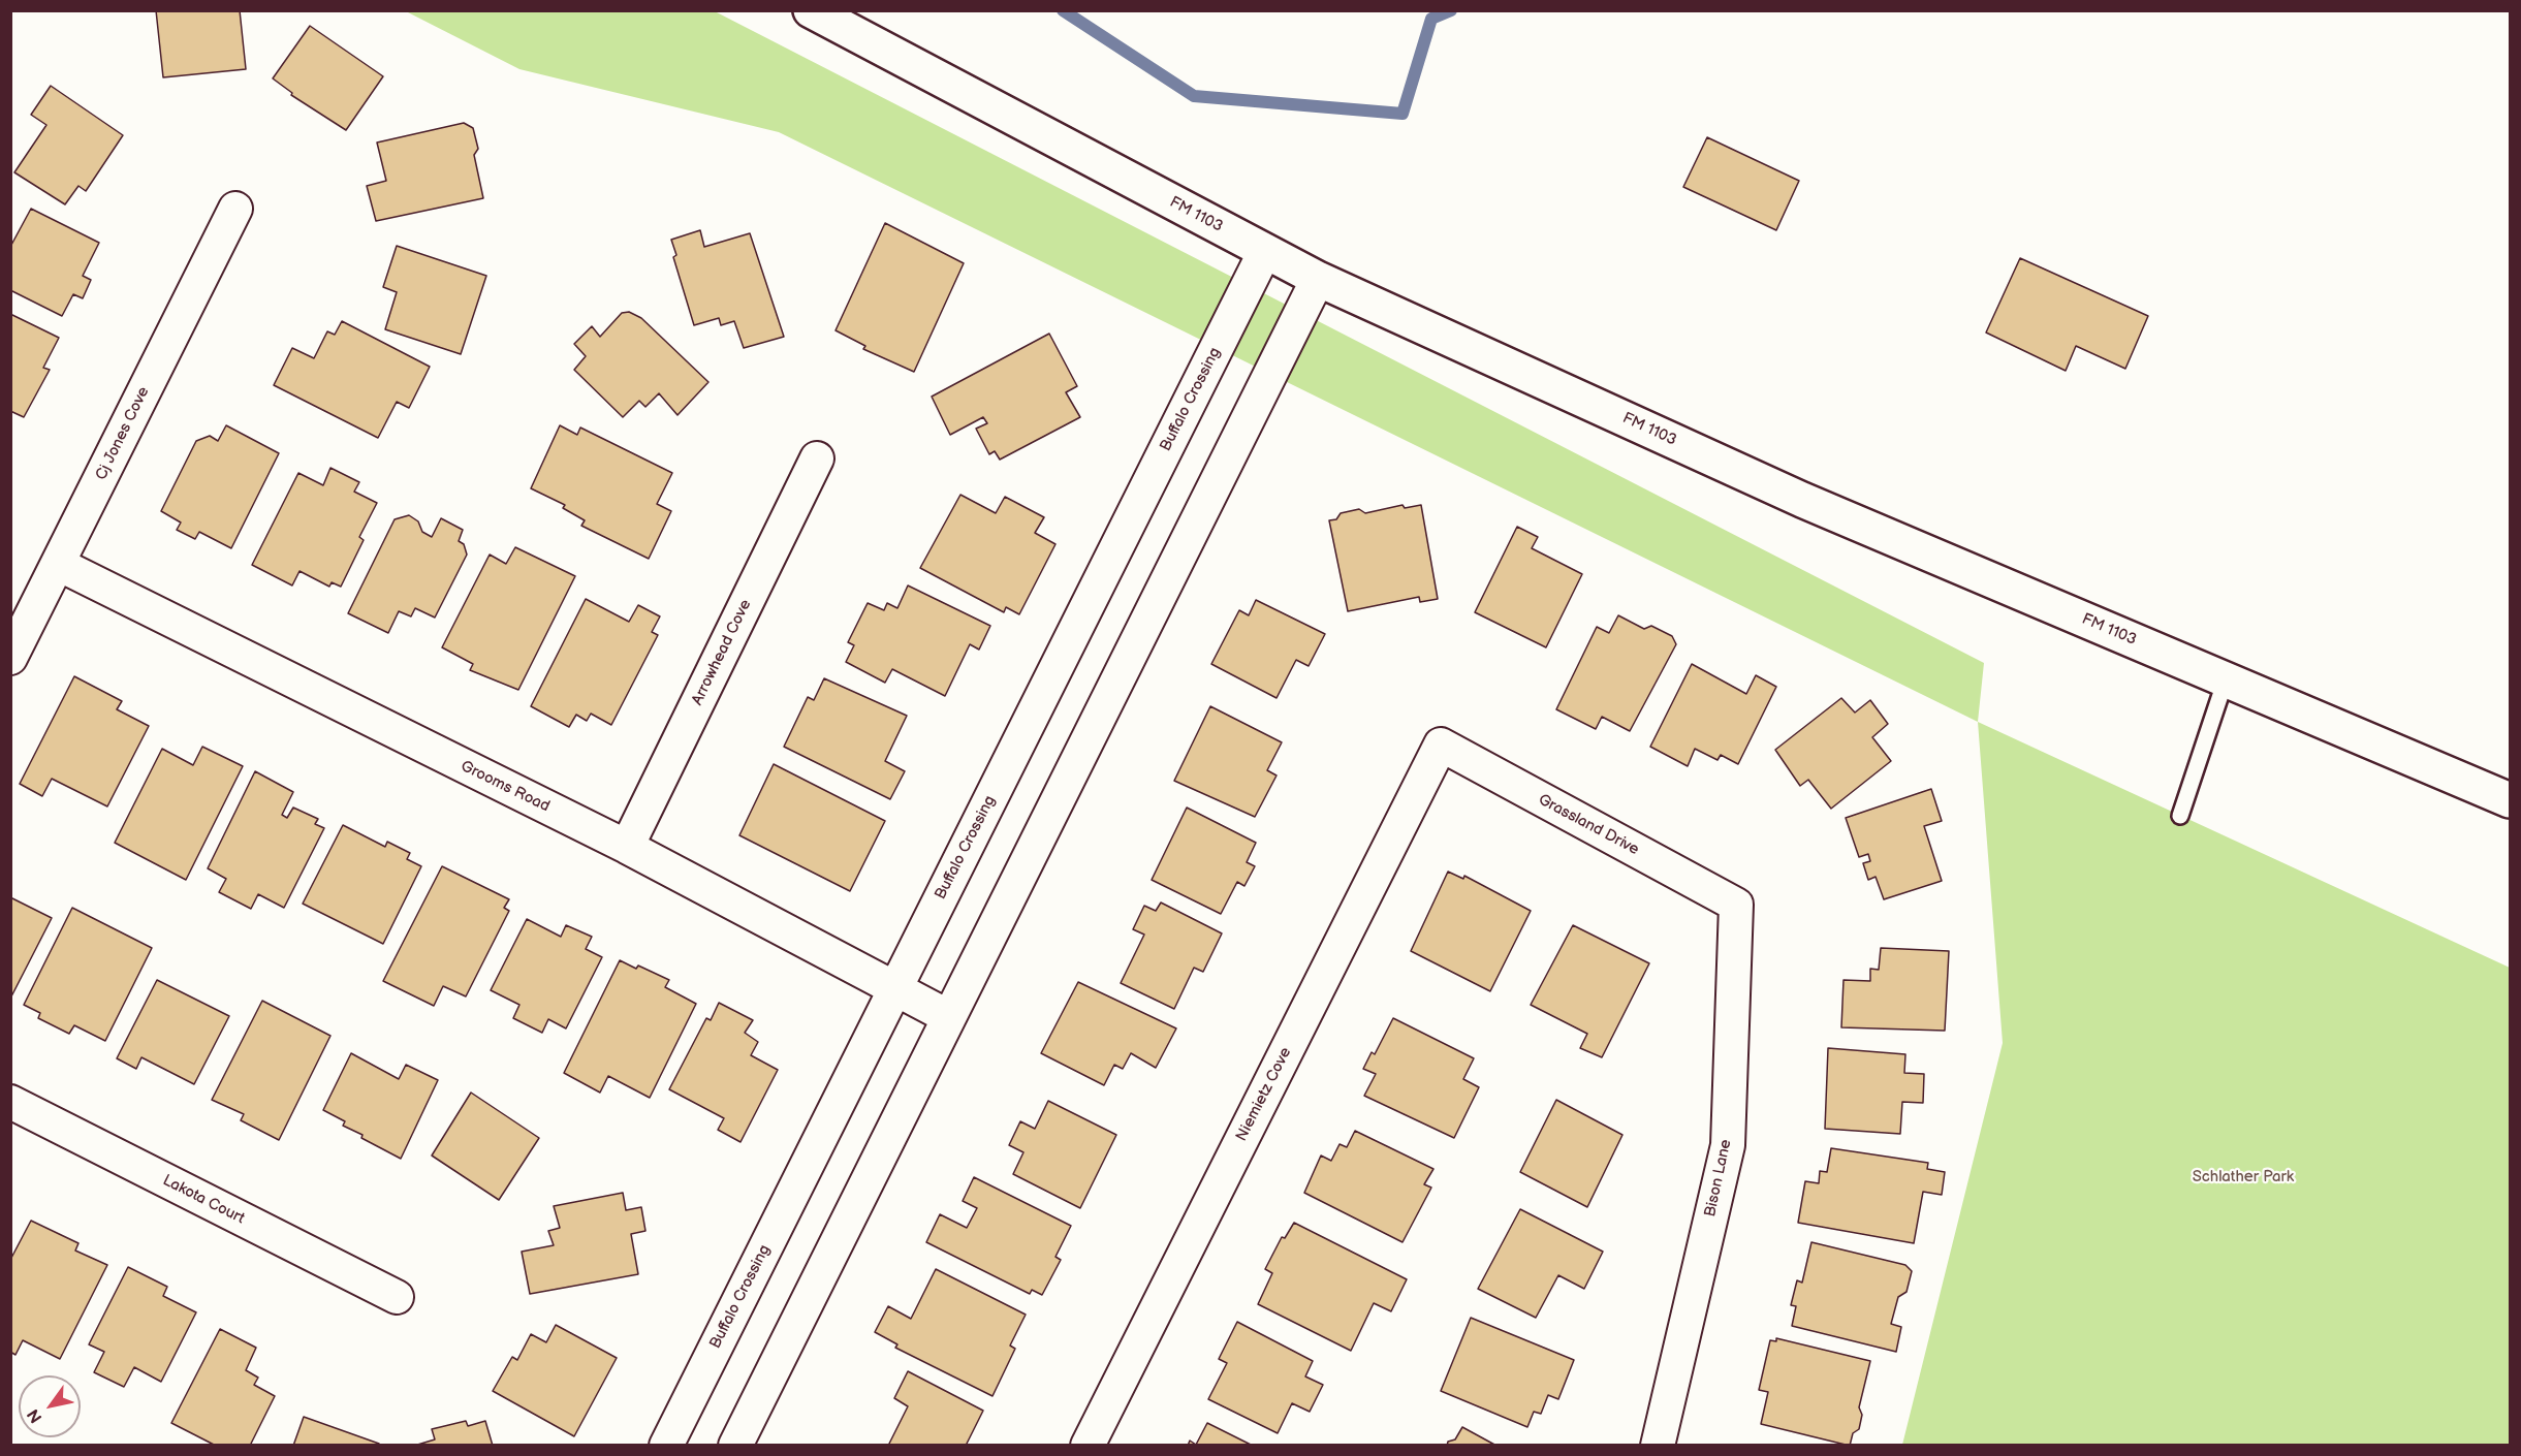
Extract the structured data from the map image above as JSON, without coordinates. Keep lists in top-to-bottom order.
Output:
{
  "streets": {
    "main road": ["FM 1103"],
    "street": [
      "Buffalo Crossing",
      "Cj Jones Cove",
      "Arrowhead Cove",
      "Grooms Road",
      "Grassland Drive",
      "Niemietz Cove",
      "Bison Lane",
      "Lakota Court"
    ]
  },
  "crossings": [
    ["FM 1103", "Buffalo Crossing"],
    ["Buffalo Crossing", "Grooms Road"],
    ["Cj Jones Cove", "Grooms Road"],
    ["Arrowhead Cove", "Grooms Road"],
    ["Grassland Drive", "Niemietz Cove"],
    ["Grassland Drive", "Bison Lane"]
  ],
  "parks": ["Schlather Park"],
  "north": "bottom left"
}
